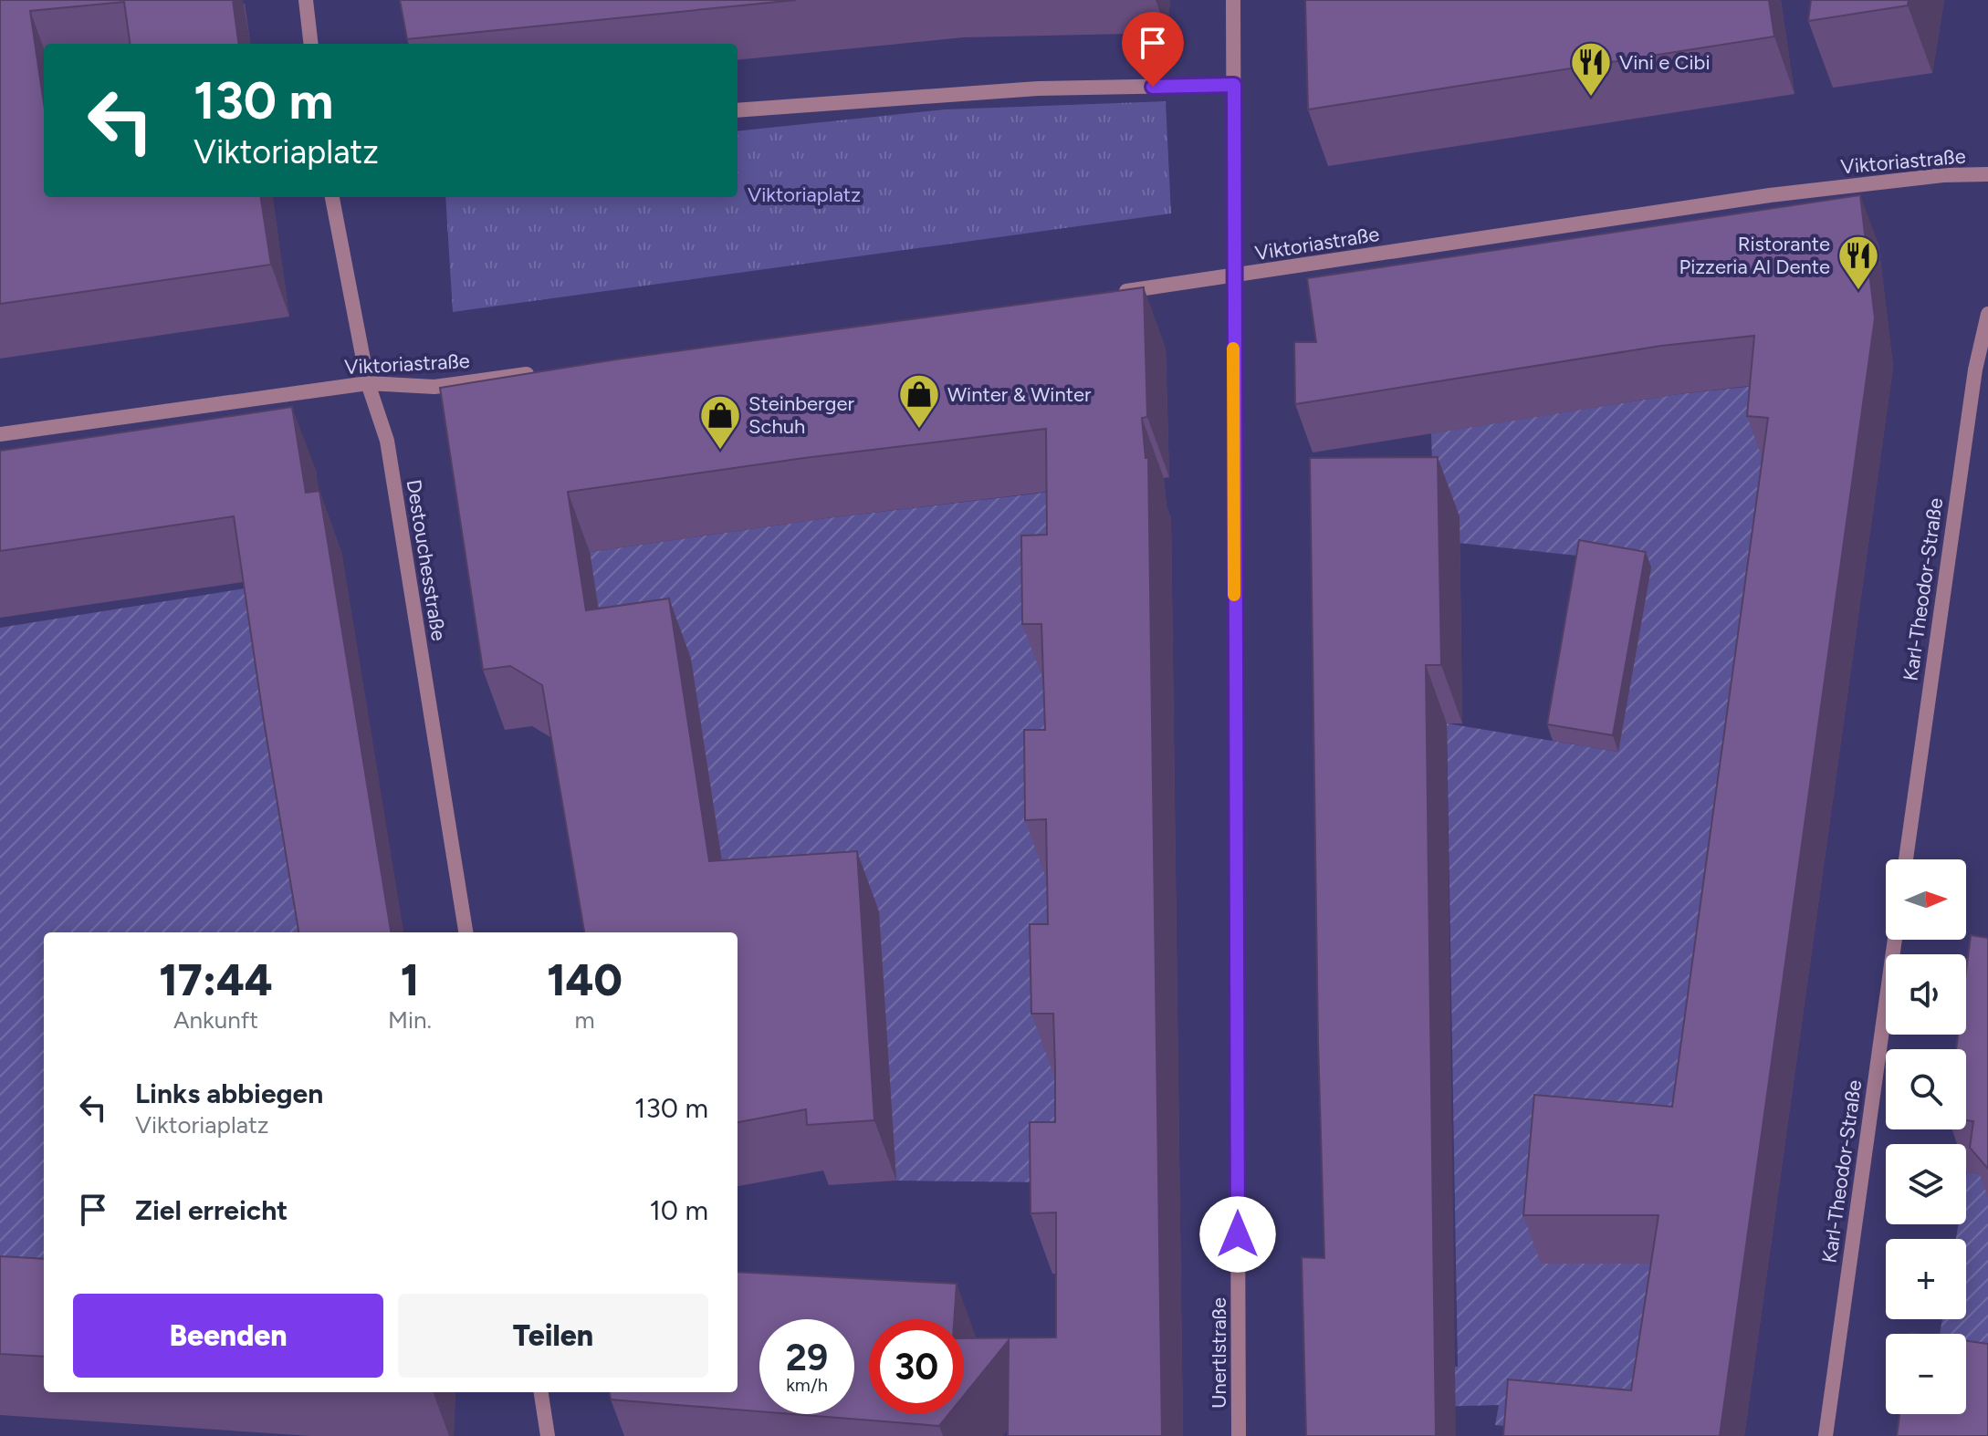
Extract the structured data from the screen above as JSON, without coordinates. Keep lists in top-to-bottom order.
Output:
{
  "streets": {
    "street": [
      "Viktoriastraße",
      "Destouchesstraße",
      "Karl-Theodor-Straße",
      "Unertlstraße"
    ]
  },
  "crossings": [
    ["Viktoriastraße", "Destouchesstraße"],
    ["Viktoriastraße", "Unertlstraße"]
  ],
  "parks": ["Viktoriaplatz"],
  "places": {
    "restaurant": ["Vini e Cibi", "Ristorante Pizzeria Al Dente"],
    "shop": ["Winter & Winter", "Steinberger Schuh"]
  },
  "north": "right",
  "page": {
    "turn": ["130 m", "Viktoriaplatz"],
    "map_buttons": ["+", "−"],
    "eta": [
      "17:44",
      "Ankunft",
      "1",
      "Min.",
      "140",
      "m"
    ],
    "list": [
      {
        "name": "Links abbiegen",
        "note": "Viktoriaplatz",
        "value": "130 m"
      },
      {
        "name": "Ziel erreicht",
        "value": "10 m"
      }
    ],
    "buttons": ["Beenden", "Teilen"],
    "speed": "29 km/h",
    "limit": "30"
  }
}
